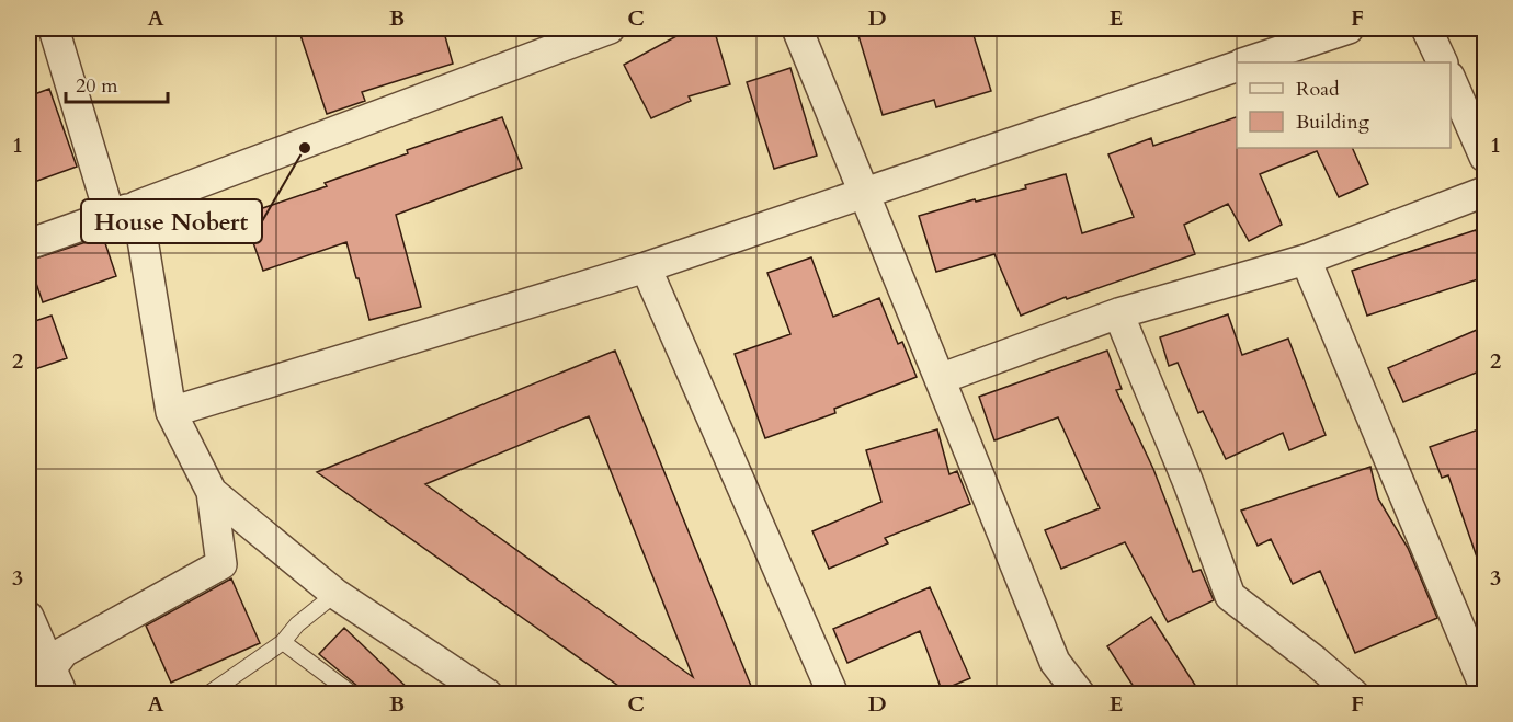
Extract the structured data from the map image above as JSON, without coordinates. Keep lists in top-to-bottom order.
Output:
{
  "places": ["House Nobert"],
  "legend": ["Road", "Building"],
  "scale_bar": "20 m",
  "grid": {
    "columns": [
      "A",
      "B",
      "C",
      "D",
      "E",
      "F"
    ],
    "rows": ["1", "2", "3"]
  }
}
